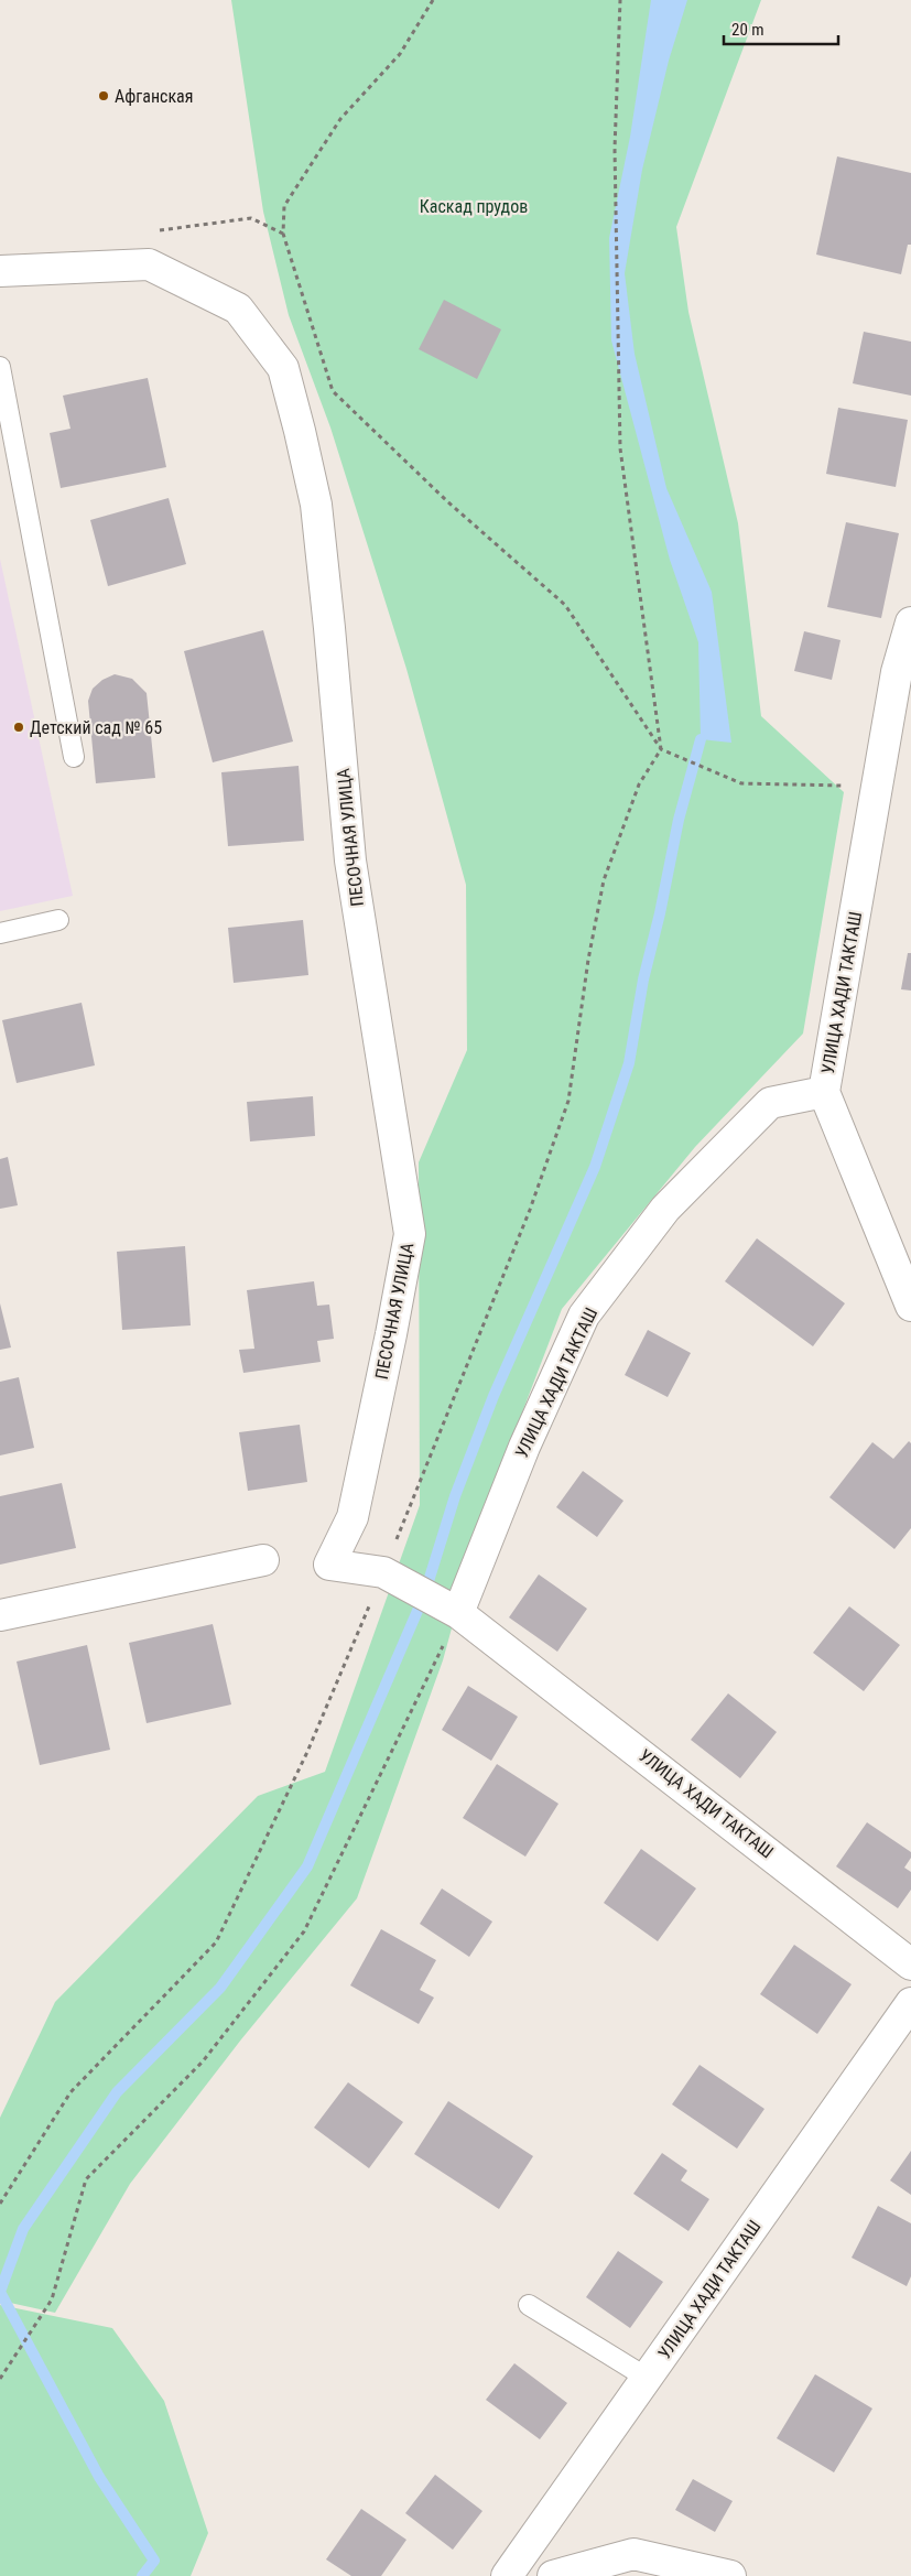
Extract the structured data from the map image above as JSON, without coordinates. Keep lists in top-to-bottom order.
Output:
{
  "streets": {
    "street": ["ПЕСОЧНАЯ УЛИЦА", "УЛИЦА ХАДИ ТАКТАШ"]
  },
  "parks": ["Каскад прудов"],
  "places": ["Афганская", "Детский сад № 65"],
  "scale_bar": "20 m"
}
